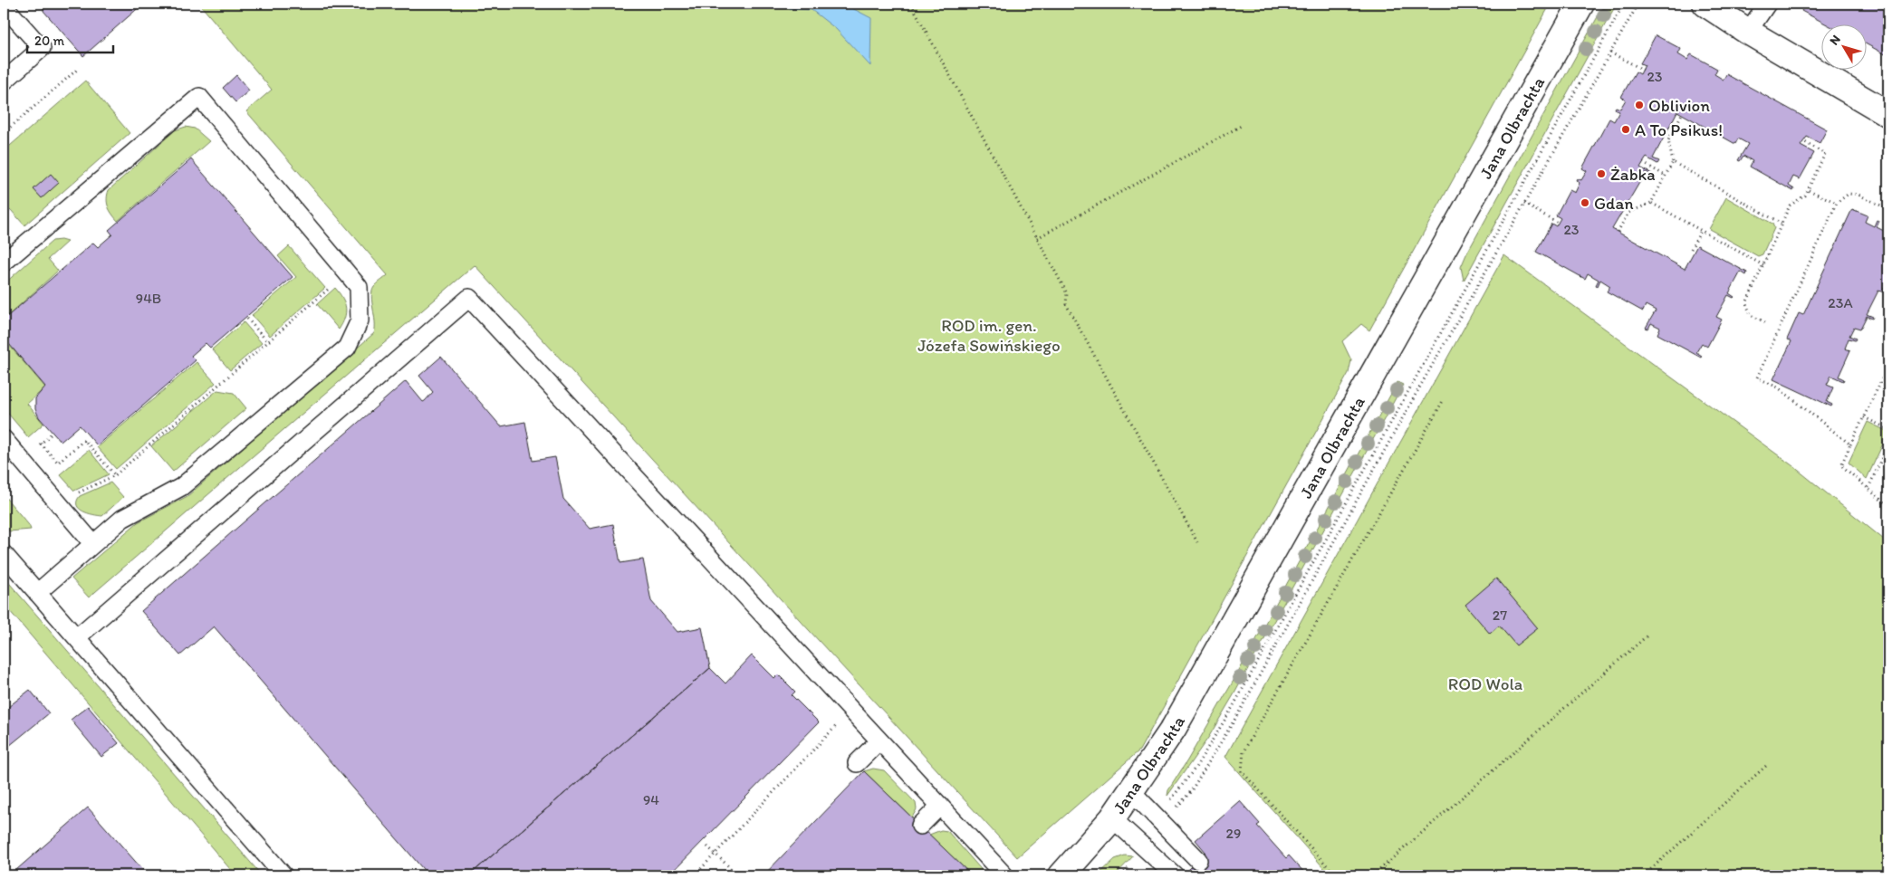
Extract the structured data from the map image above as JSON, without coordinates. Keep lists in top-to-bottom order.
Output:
{
  "streets": {
    "street": ["Jana Olbrachta"]
  },
  "parks": ["ROD im. gen. Józefa Sowińskiego", "ROD Wola"],
  "places": [
    "Oblivion",
    "A To Psikus!",
    "Żabka",
    "Gdan"
  ],
  "house_numbers": [
    "23",
    "23",
    "94B",
    "23A",
    "27",
    "94",
    "29"
  ],
  "scale_bar": "20 m",
  "north": "top left"
}
